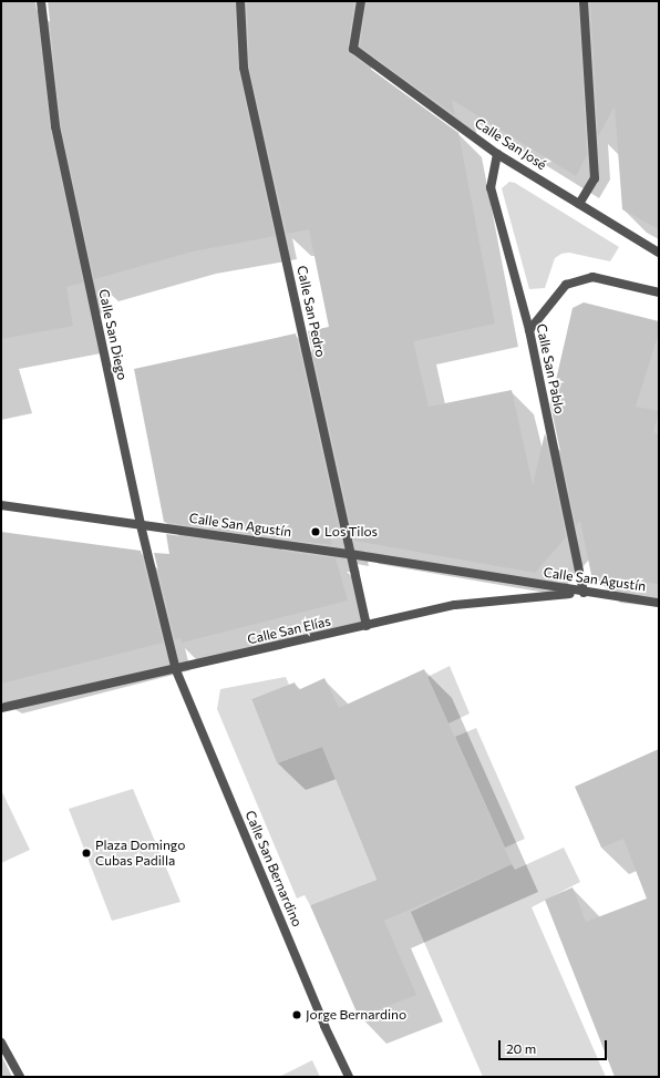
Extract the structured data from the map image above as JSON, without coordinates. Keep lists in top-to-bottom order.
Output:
{
  "streets": {
    "street": [
      "Calle San José",
      "Calle San Pedro",
      "Calle San Diego",
      "Calle San Pablo",
      "Calle San Agustín",
      "Calle San Elías",
      "Calle San Bernardino"
    ]
  },
  "crossings": [
    ["Calle San José", "Calle San Pablo"],
    ["Calle San Pedro", "Calle San Agustín"],
    ["Calle San Pedro", "Calle San Elías"],
    ["Calle San Diego", "Calle San Agustín"],
    ["Calle San Diego", "Calle San Elías"],
    ["Calle San Diego", "Calle San Bernardino"],
    ["Calle San Pablo", "Calle San Agustín"],
    ["Calle San Pablo", "Calle San Elías"],
    ["Calle San Agustín", "Calle San Elías"],
    ["Calle San Elías", "Calle San Bernardino"]
  ],
  "places": ["Los Tilos", "Plaza Domingo Cubas Padilla", "Jorge Bernardino"],
  "scale_bar": "20 m"
}
